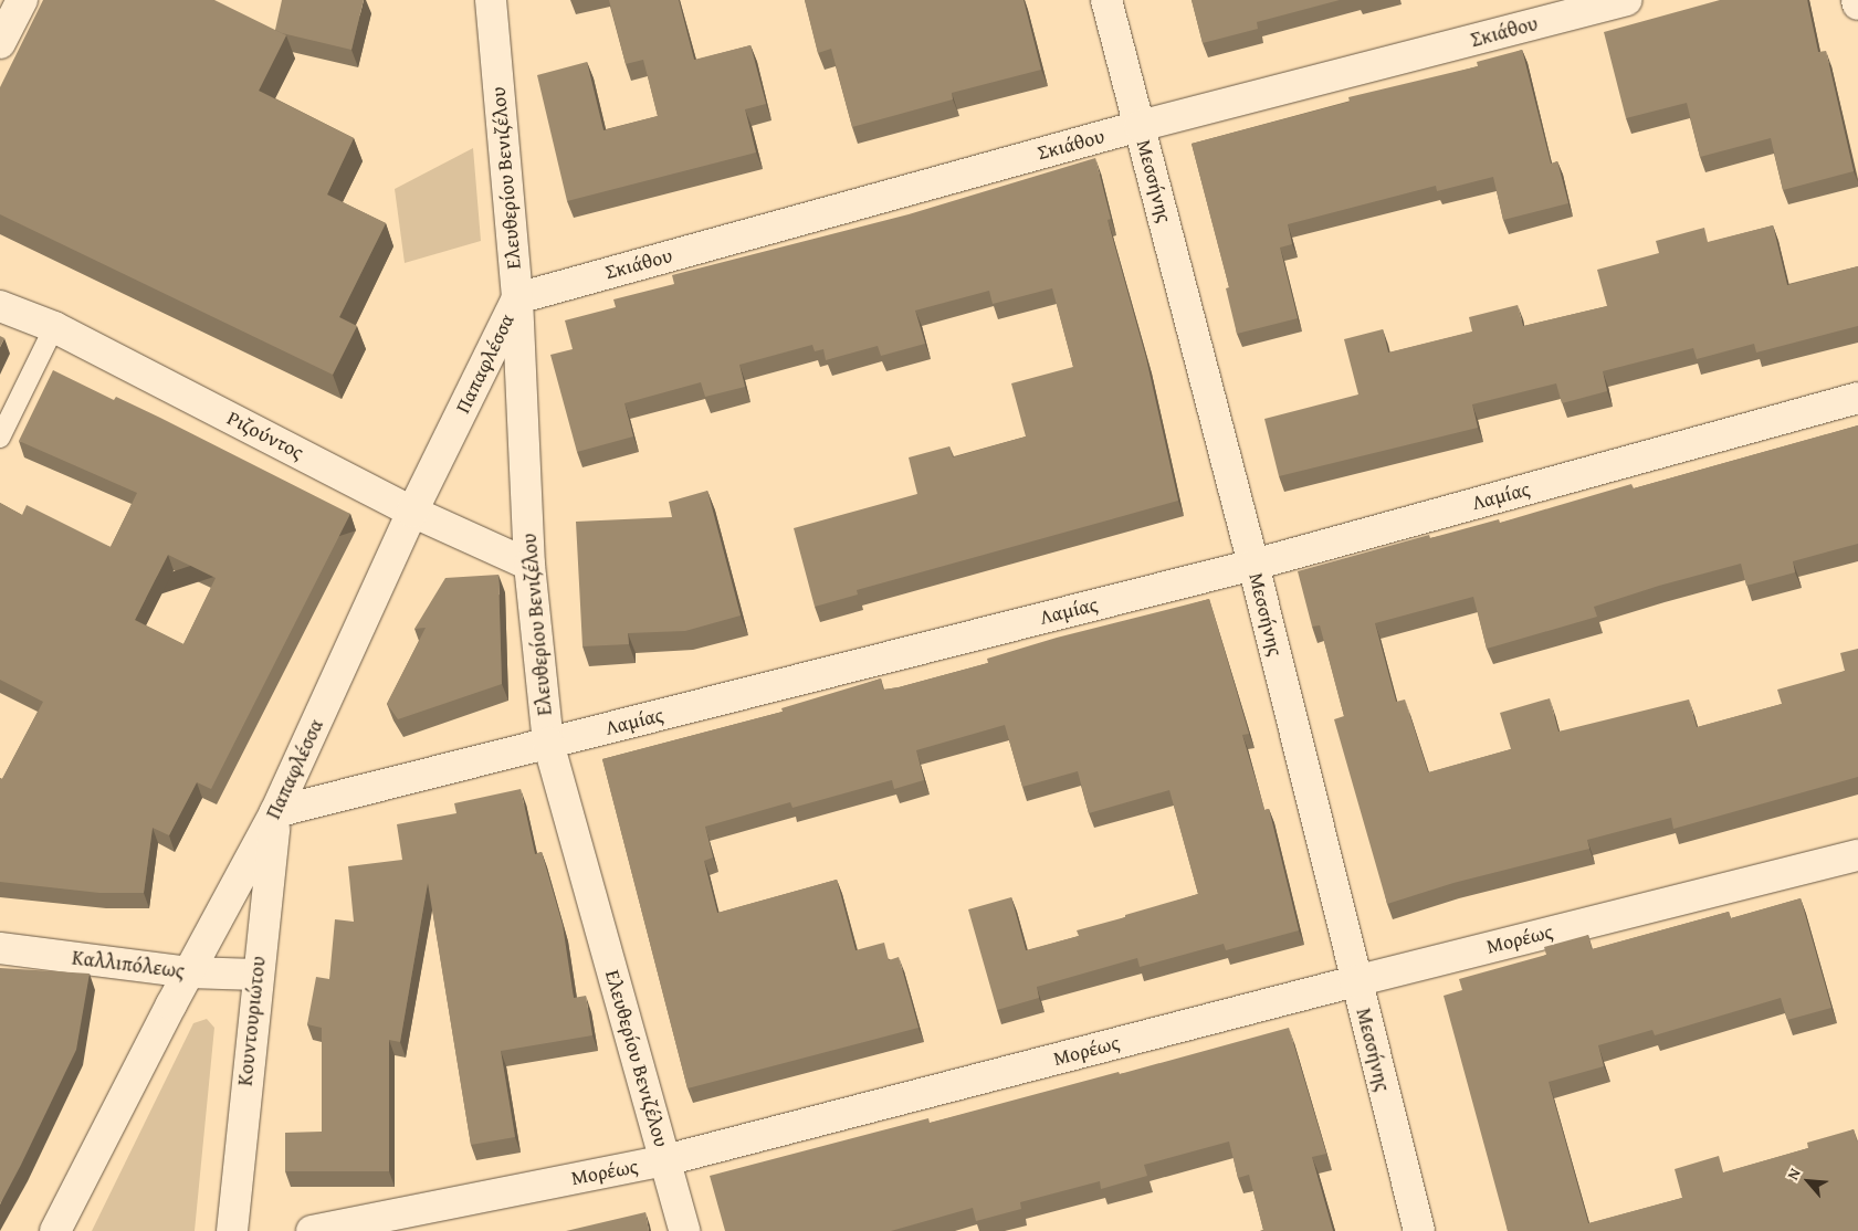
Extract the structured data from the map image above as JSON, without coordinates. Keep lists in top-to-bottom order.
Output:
{
  "streets": {
    "street": [
      "Σκιάθου",
      "Ελευθερίου Βενιζέλου",
      "Μεσσήνης",
      "Παπαφλέσσα",
      "Ριζούντος",
      "Λαμίας",
      "Μορέως",
      "Καλλιπόλεως",
      "Κουντουριώτου"
    ]
  },
  "crossings": [
    ["Σκιάθου", "Ελευθερίου Βενιζέλου"],
    ["Σκιάθου", "Μεσσήνης"],
    ["Σκιάθου", "Παπαφλέσσα"],
    ["Ελευθερίου Βενιζέλου", "Παπαφλέσσα"],
    ["Ελευθερίου Βενιζέλου", "Ριζούντος"],
    ["Ελευθερίου Βενιζέλου", "Λαμίας"],
    ["Ελευθερίου Βενιζέλου", "Μορέως"],
    ["Μεσσήνης", "Λαμίας"],
    ["Μεσσήνης", "Μορέως"],
    ["Παπαφλέσσα", "Ριζούντος"],
    ["Παπαφλέσσα", "Λαμίας"],
    ["Παπαφλέσσα", "Καλλιπόλεως"],
    ["Παπαφλέσσα", "Κουντουριώτου"],
    ["Λαμίας", "Κουντουριώτου"],
    ["Καλλιπόλεως", "Κουντουριώτου"]
  ],
  "north": "top left"
}
